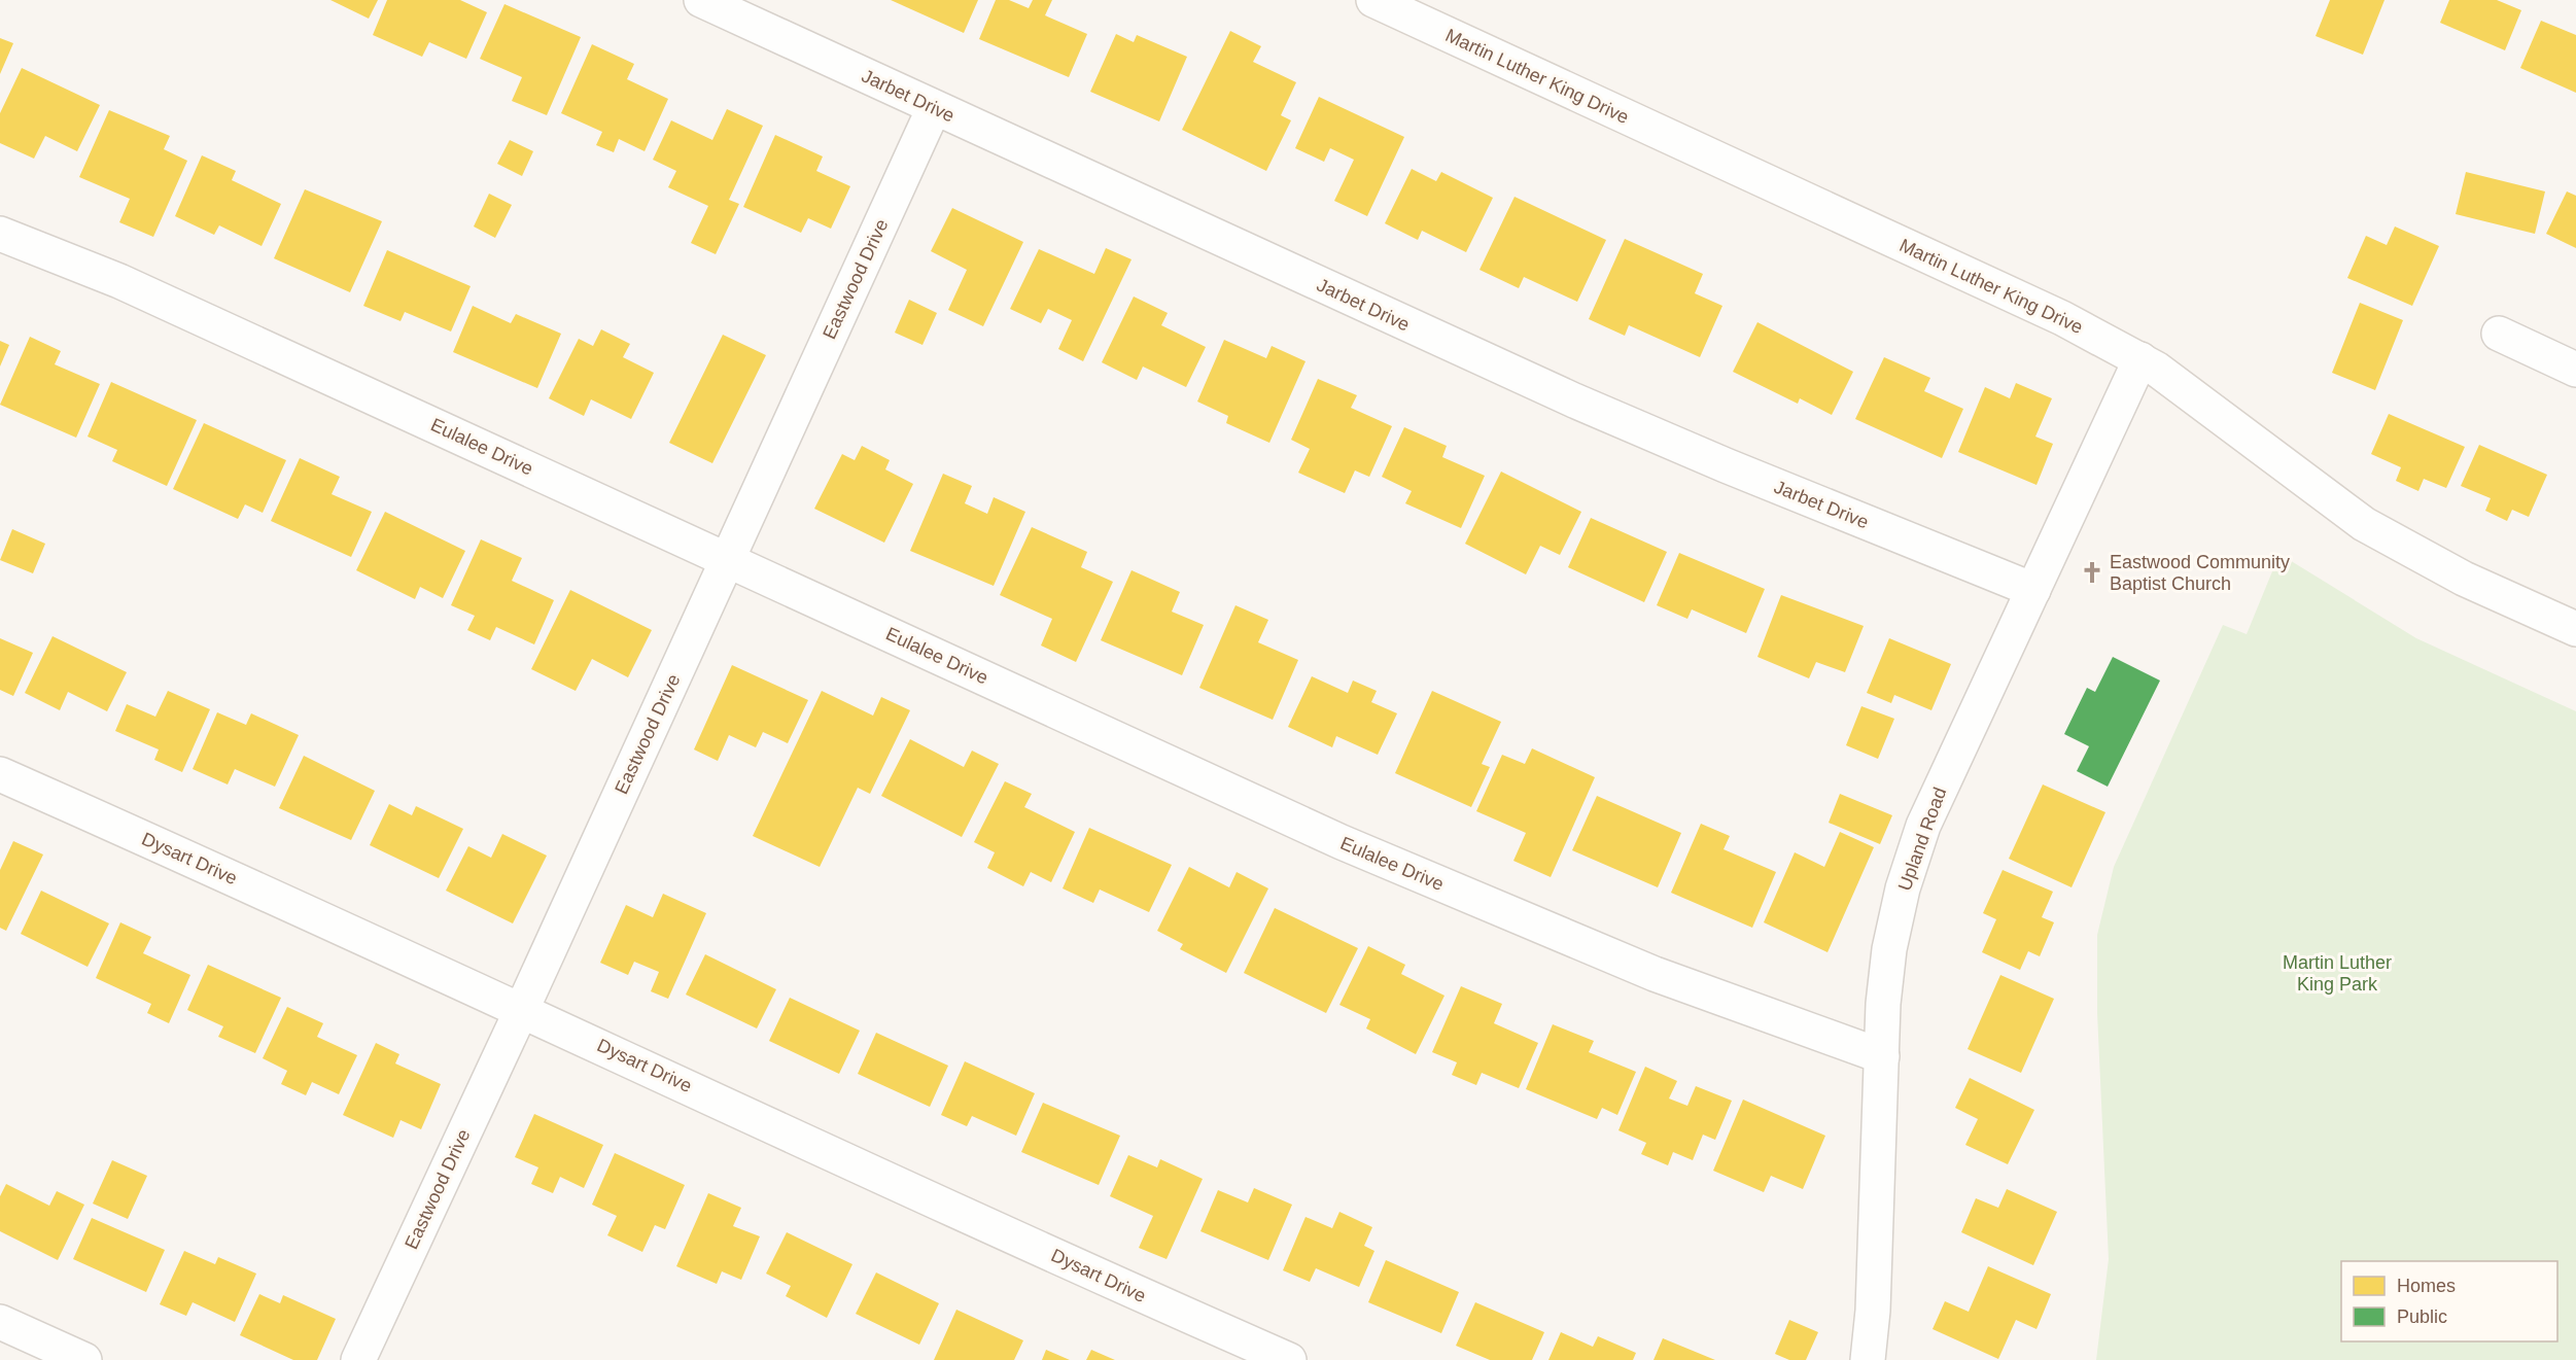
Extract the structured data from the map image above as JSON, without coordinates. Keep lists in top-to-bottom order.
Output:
{
  "streets": {
    "street": [
      "Martin Luther King Drive",
      "Jarbet Drive",
      "Eastwood Drive",
      "Eulalee Drive",
      "Upland Road",
      "Dysart Drive"
    ]
  },
  "crossings": [
    ["Martin Luther King Drive", "Upland Road"],
    ["Jarbet Drive", "Eastwood Drive"],
    ["Jarbet Drive", "Upland Road"],
    ["Eastwood Drive", "Eulalee Drive"],
    ["Eastwood Drive", "Dysart Drive"],
    ["Eulalee Drive", "Upland Road"]
  ],
  "parks": ["Martin Luther King Park"],
  "places": {
    "church": ["Eastwood Community Baptist Church"]
  },
  "legend": ["Homes", "Public"]
}
